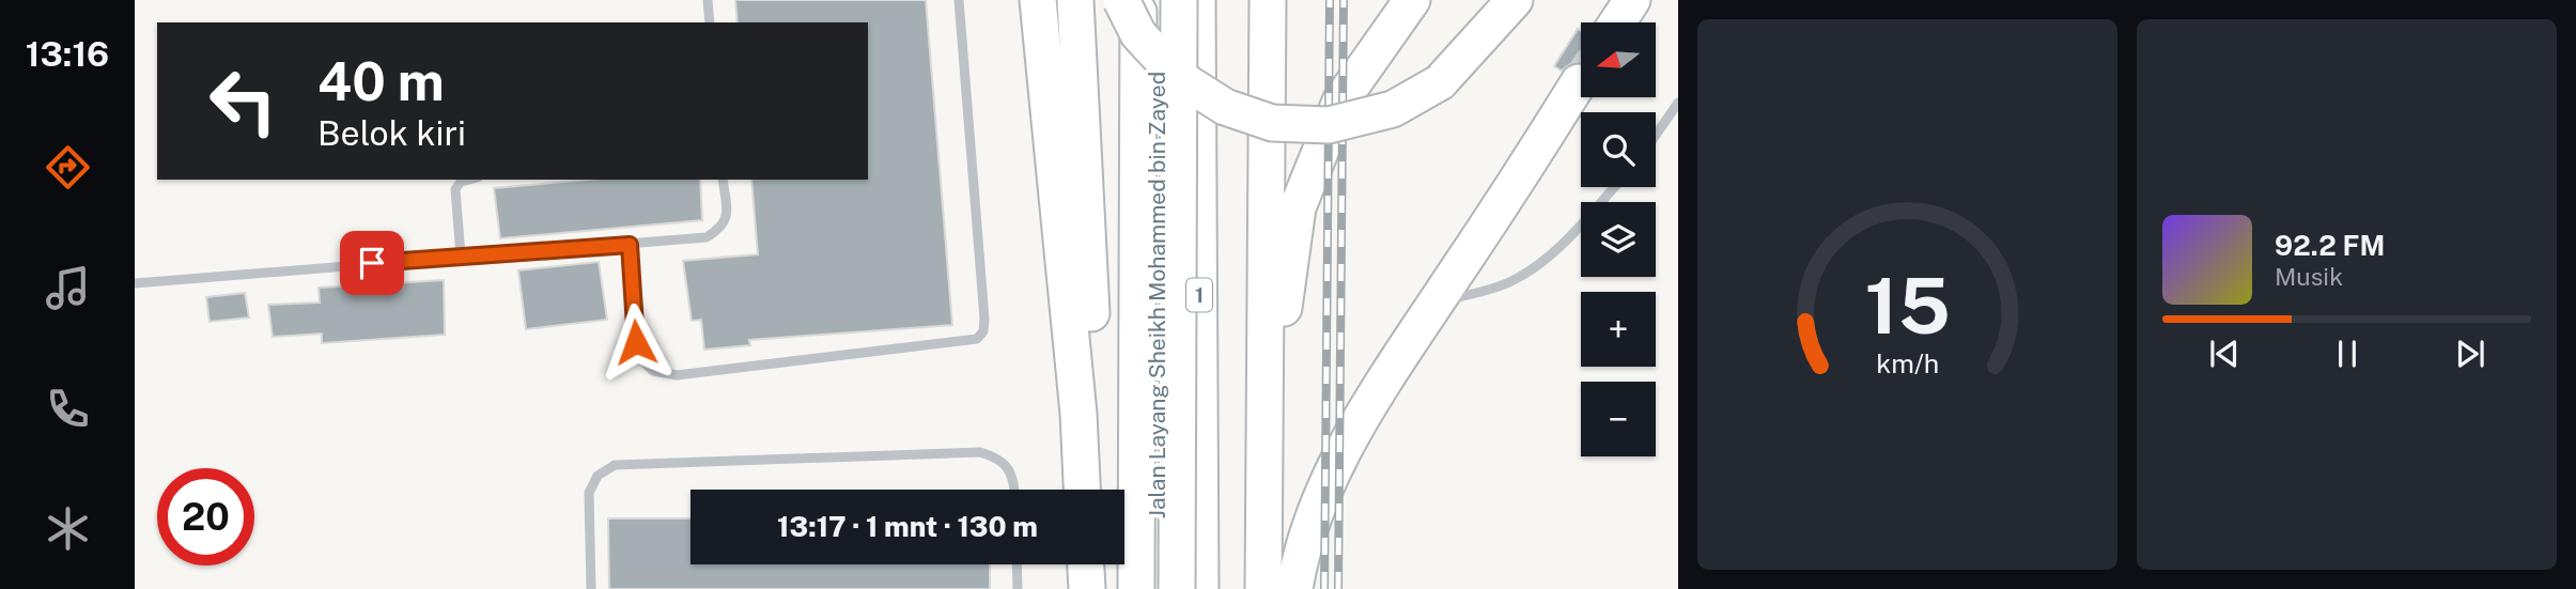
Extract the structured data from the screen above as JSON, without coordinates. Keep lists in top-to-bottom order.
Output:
{
  "streets": {
    "highway": ["Jalan Layang Sheikh Mohammed bin Zayed", "1"]
  },
  "north": "left",
  "page": {
    "tabs": "13:16",
    "map_buttons": ["+", "−"],
    "turn": ["40 m", "Belok kiri"],
    "song": ["92.2 FM", "Musik"],
    "limit": "20",
    "trip": "13:17 · 1 mnt · 130 m",
    "gauge": ["15", "km/h"]
  }
}
